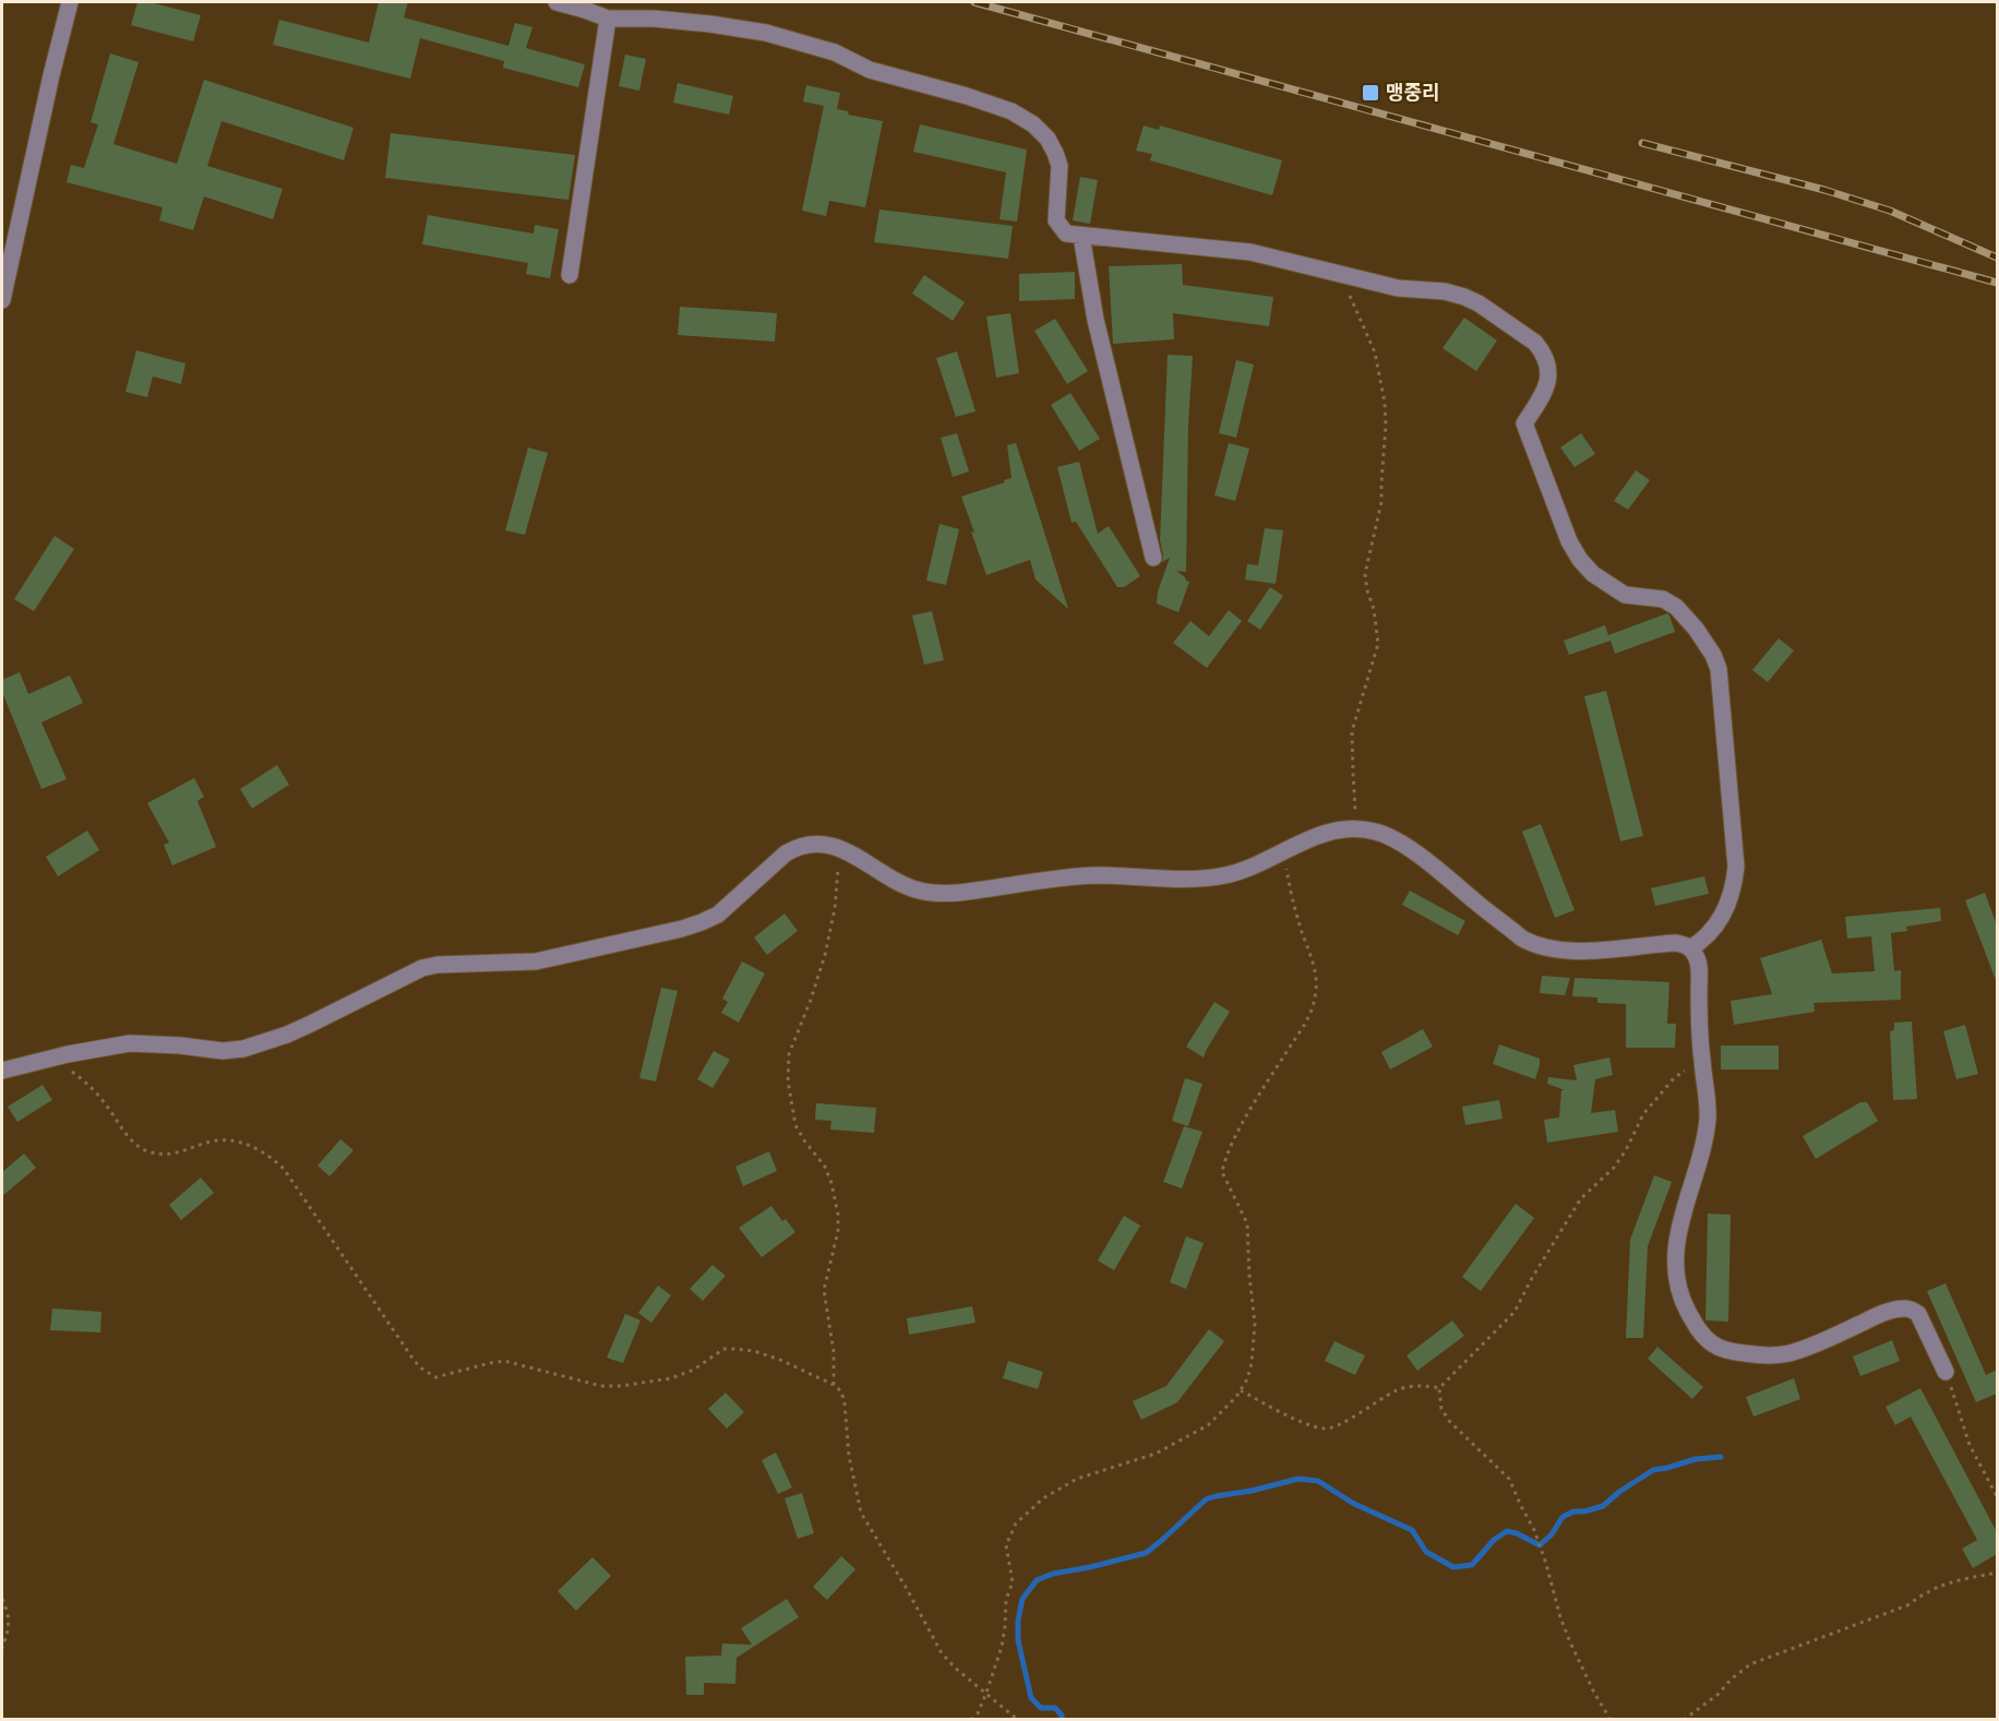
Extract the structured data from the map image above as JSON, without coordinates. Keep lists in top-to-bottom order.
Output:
{
  "places": {
    "transit": ["맹중리"]
  }
}
